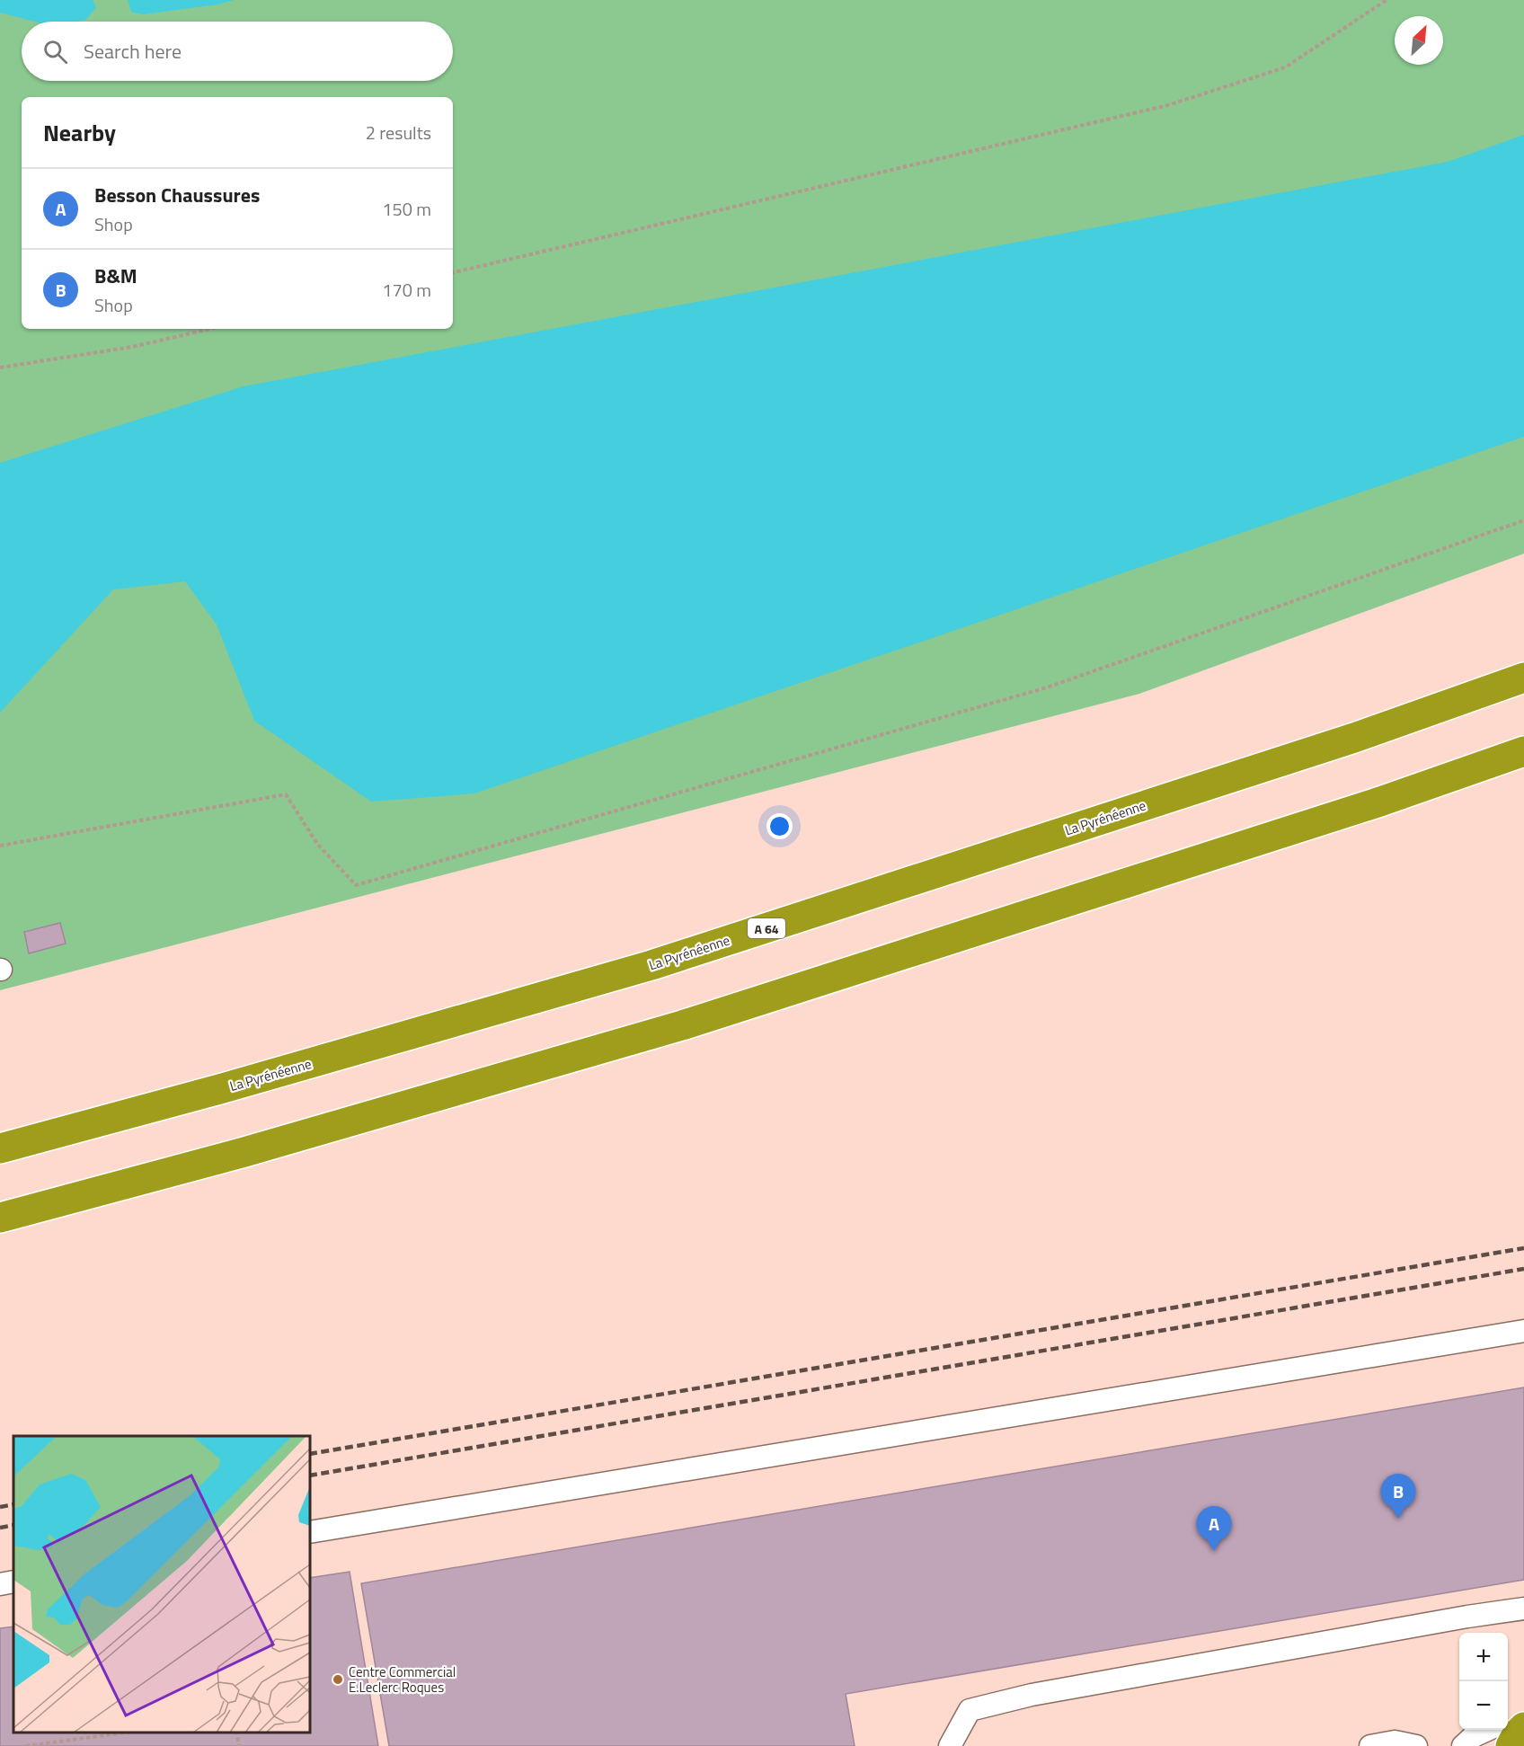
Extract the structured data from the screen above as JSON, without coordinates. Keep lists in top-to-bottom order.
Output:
{
  "streets": {
    "highway": ["La Pyrénéenne", "A 64"]
  },
  "places": ["Centre Commercial E.Leclerc Roques"],
  "north": "top right",
  "page": {
    "search": "Search here",
    "heading": ["Nearby", "2 results"],
    "list": [
      {
        "mark": "A",
        "name": "Besson Chaussures",
        "note": "Shop",
        "value": "150 m"
      },
      {
        "mark": "B",
        "name": "B&M",
        "note": "Shop",
        "value": "170 m"
      }
    ],
    "pins": ["B", "A"],
    "map_buttons": ["+", "−"]
  }
}
